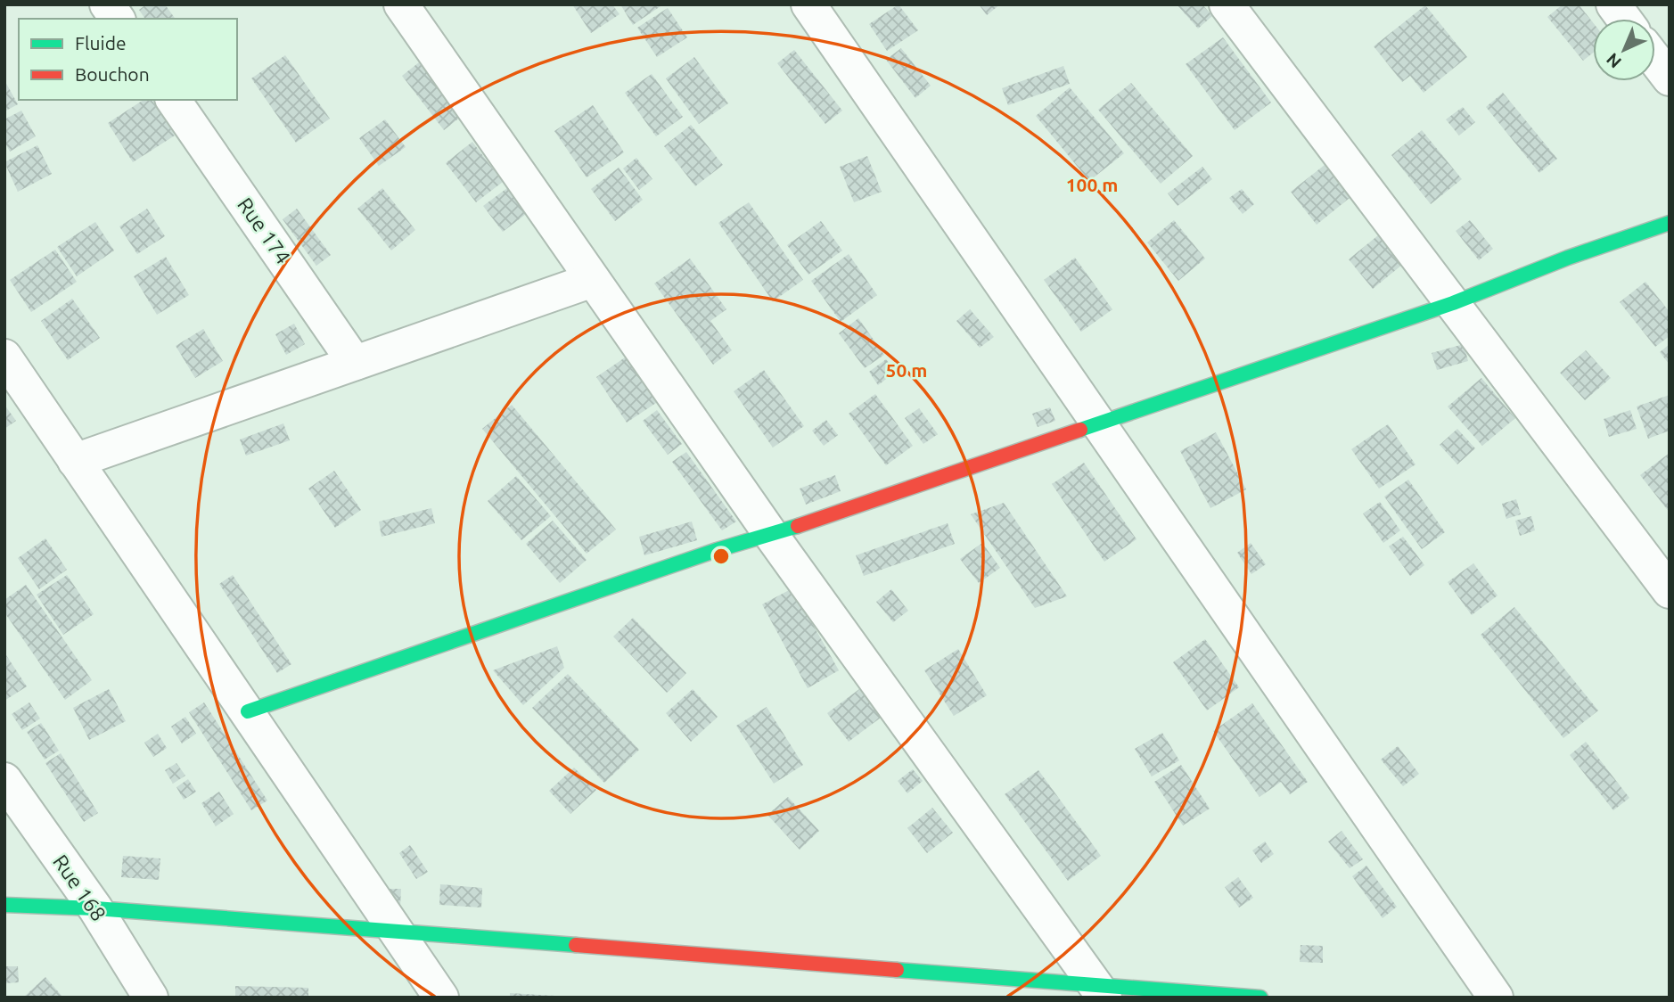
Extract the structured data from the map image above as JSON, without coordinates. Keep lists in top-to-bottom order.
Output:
{
  "streets": {
    "street": ["Rue 174", "Rue 168"]
  },
  "legend": ["Fluide", "Bouchon"],
  "north": "bottom left",
  "rings": ["100 m", "50 m"]
}
